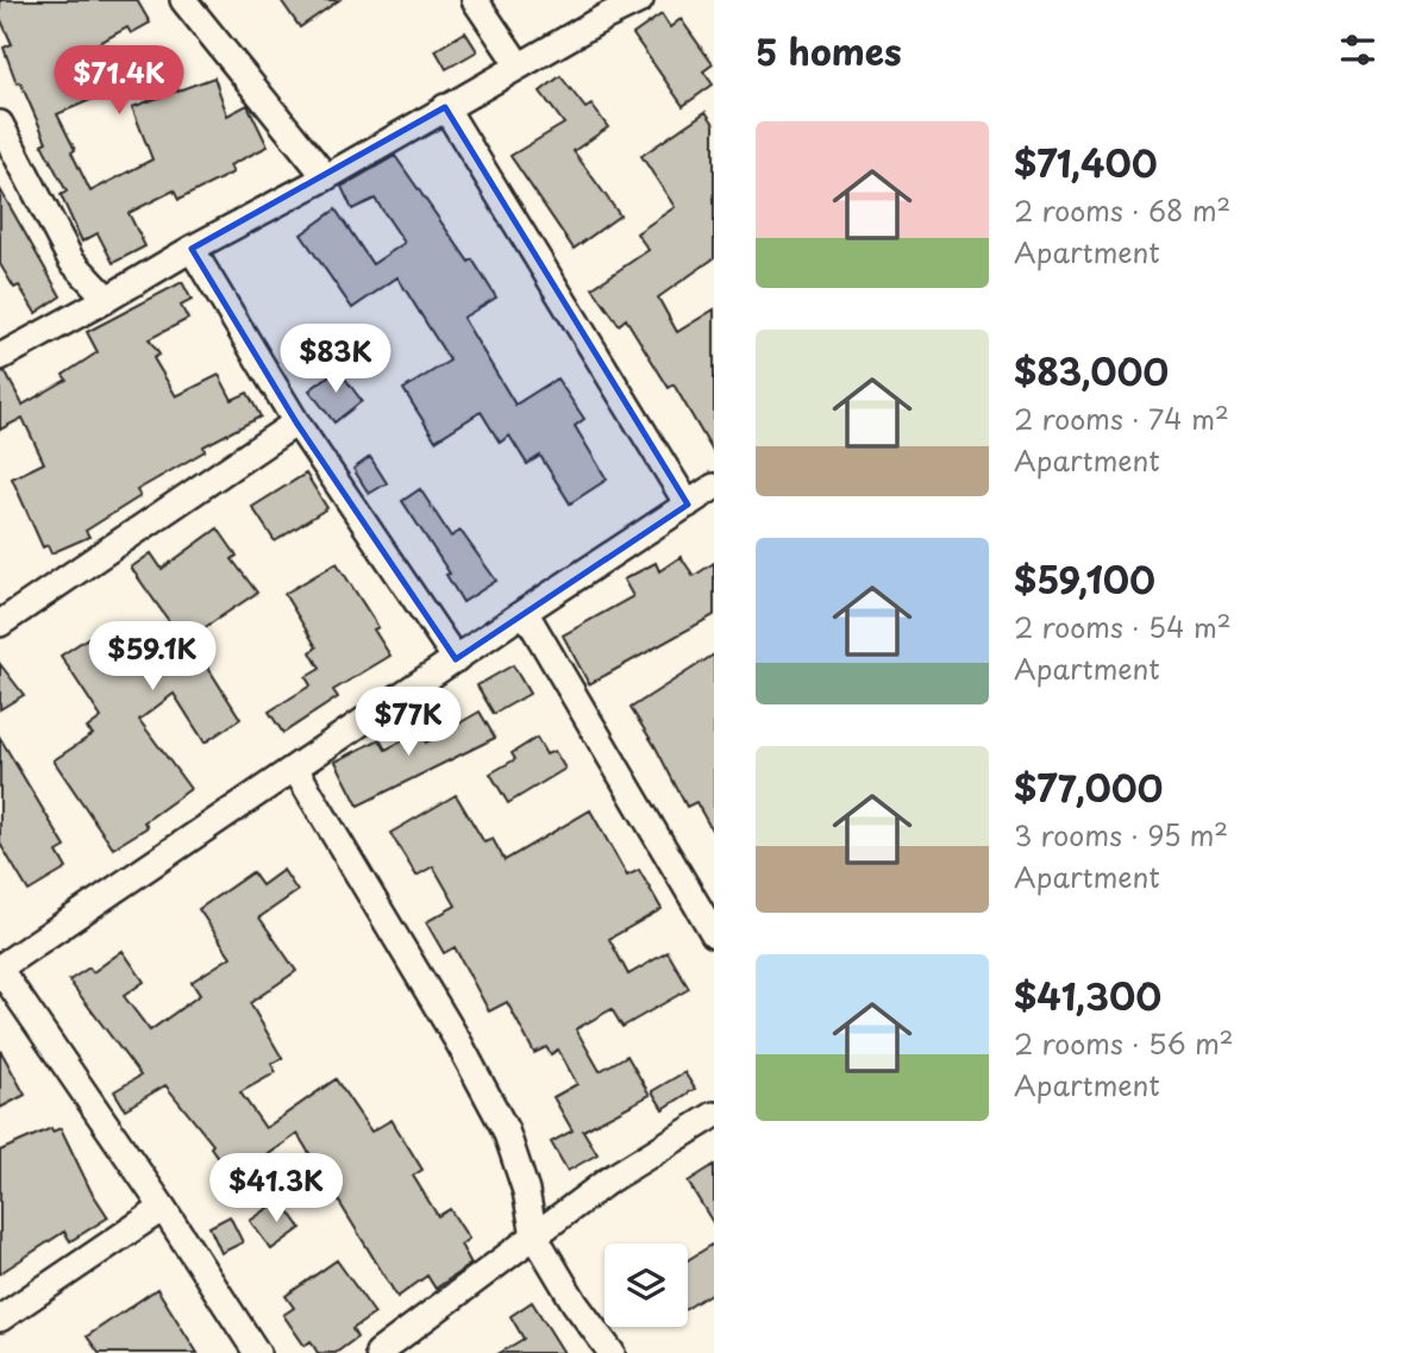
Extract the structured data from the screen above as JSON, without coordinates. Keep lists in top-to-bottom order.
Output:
{
  "page": {
    "heading": "5 homes",
    "price": [
      "$71.4K",
      "$83K",
      "$59.1K",
      "$77K",
      "$41.3K"
    ],
    "list": [
      {
        "name": "$71,400",
        "note": "2 rooms · 68 m² · Apartment"
      },
      {
        "name": "$83,000",
        "note": "2 rooms · 74 m² · Apartment"
      },
      {
        "name": "$59,100",
        "note": "2 rooms · 54 m² · Apartment"
      },
      {
        "name": "$77,000",
        "note": "3 rooms · 95 m² · Apartment"
      },
      {
        "name": "$41,300",
        "note": "2 rooms · 56 m² · Apartment"
      }
    ]
  }
}
